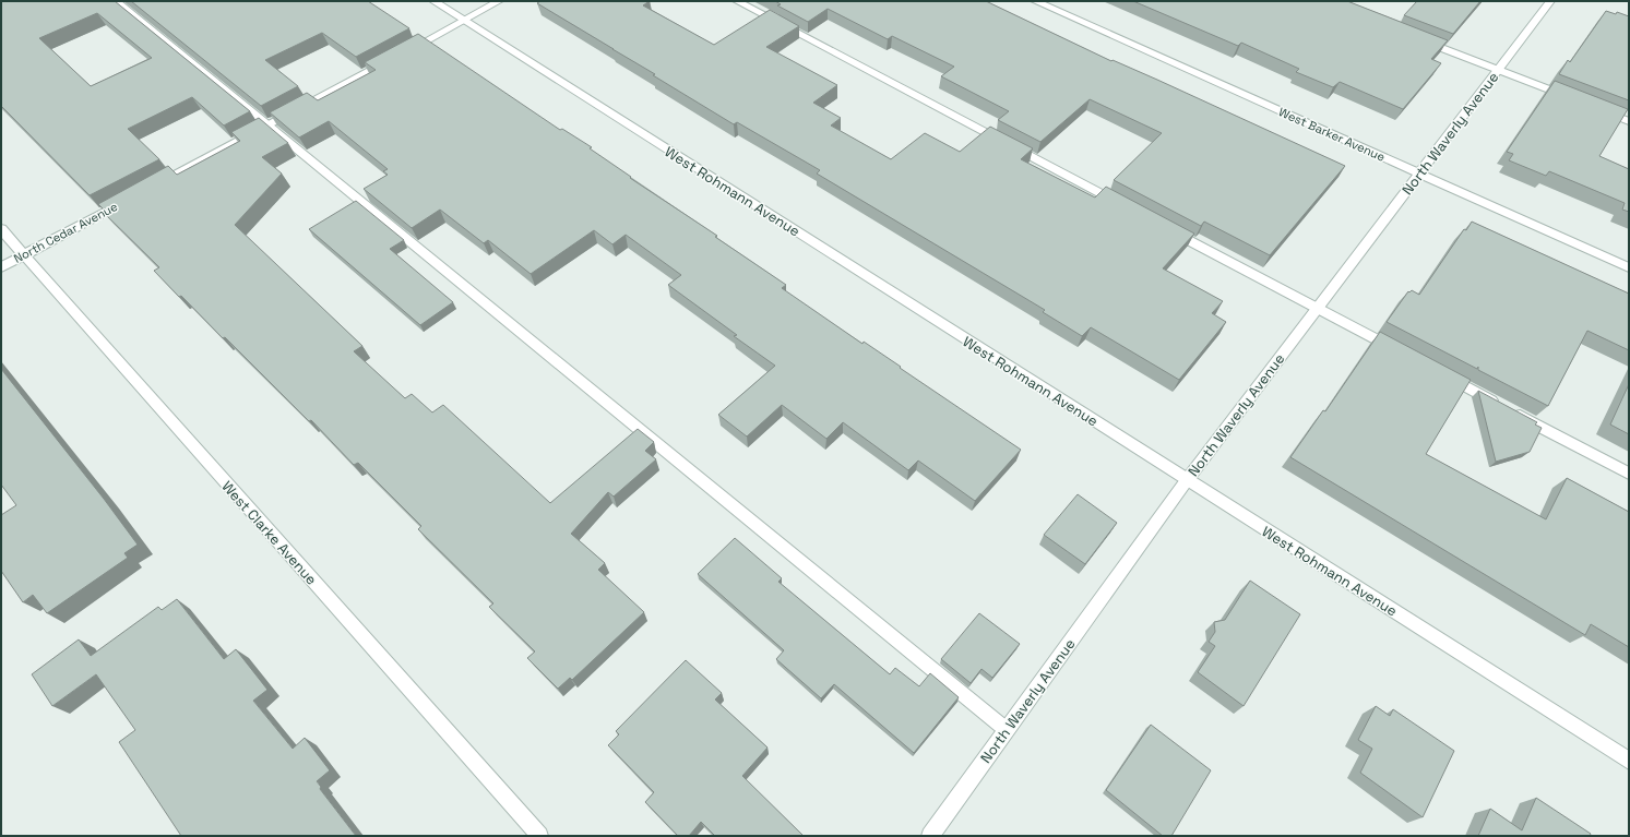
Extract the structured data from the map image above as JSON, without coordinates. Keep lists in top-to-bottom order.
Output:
{
  "streets": {
    "street": [
      "North Waverly Avenue",
      "West Barker Avenue",
      "West Rohmann Avenue",
      "North Cedar Avenue",
      "West Clarke Avenue"
    ]
  },
  "crossings": [
    ["North Waverly Avenue", "West Barker Avenue"],
    ["North Waverly Avenue", "West Rohmann Avenue"],
    ["North Cedar Avenue", "West Clarke Avenue"]
  ]
}
